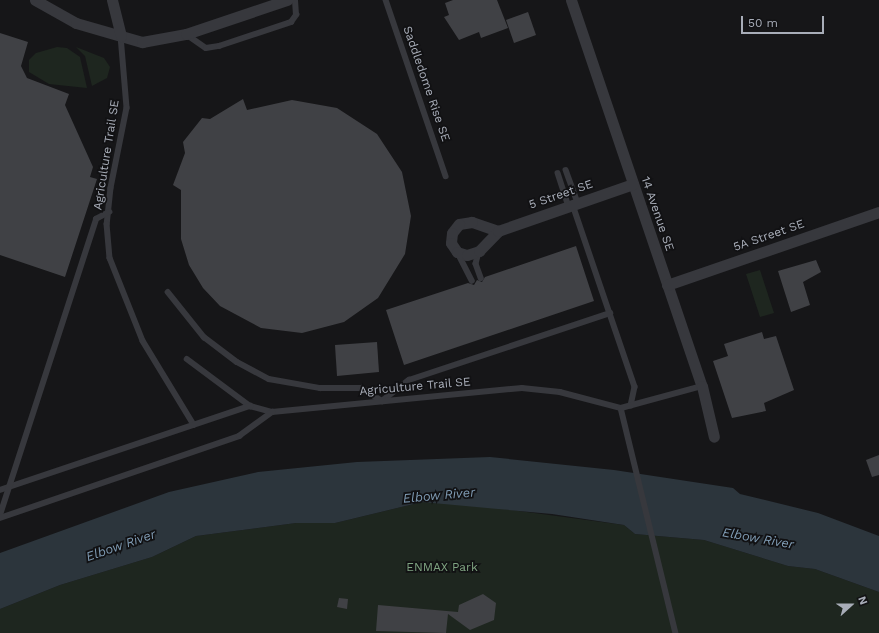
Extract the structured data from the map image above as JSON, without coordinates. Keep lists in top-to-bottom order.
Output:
{
  "streets": {
    "street": ["5 Street SE", "14 Avenue SE", "5A Street SE"],
    "lane": ["Saddledome Rise SE", "Agriculture Trail SE"]
  },
  "crossings": [
    ["5 Street SE", "14 Avenue SE"],
    ["14 Avenue SE", "5A Street SE"]
  ],
  "water": ["Elbow River"],
  "parks": ["ENMAX Park"],
  "scale_bar": "50 m",
  "north": "right"
}
